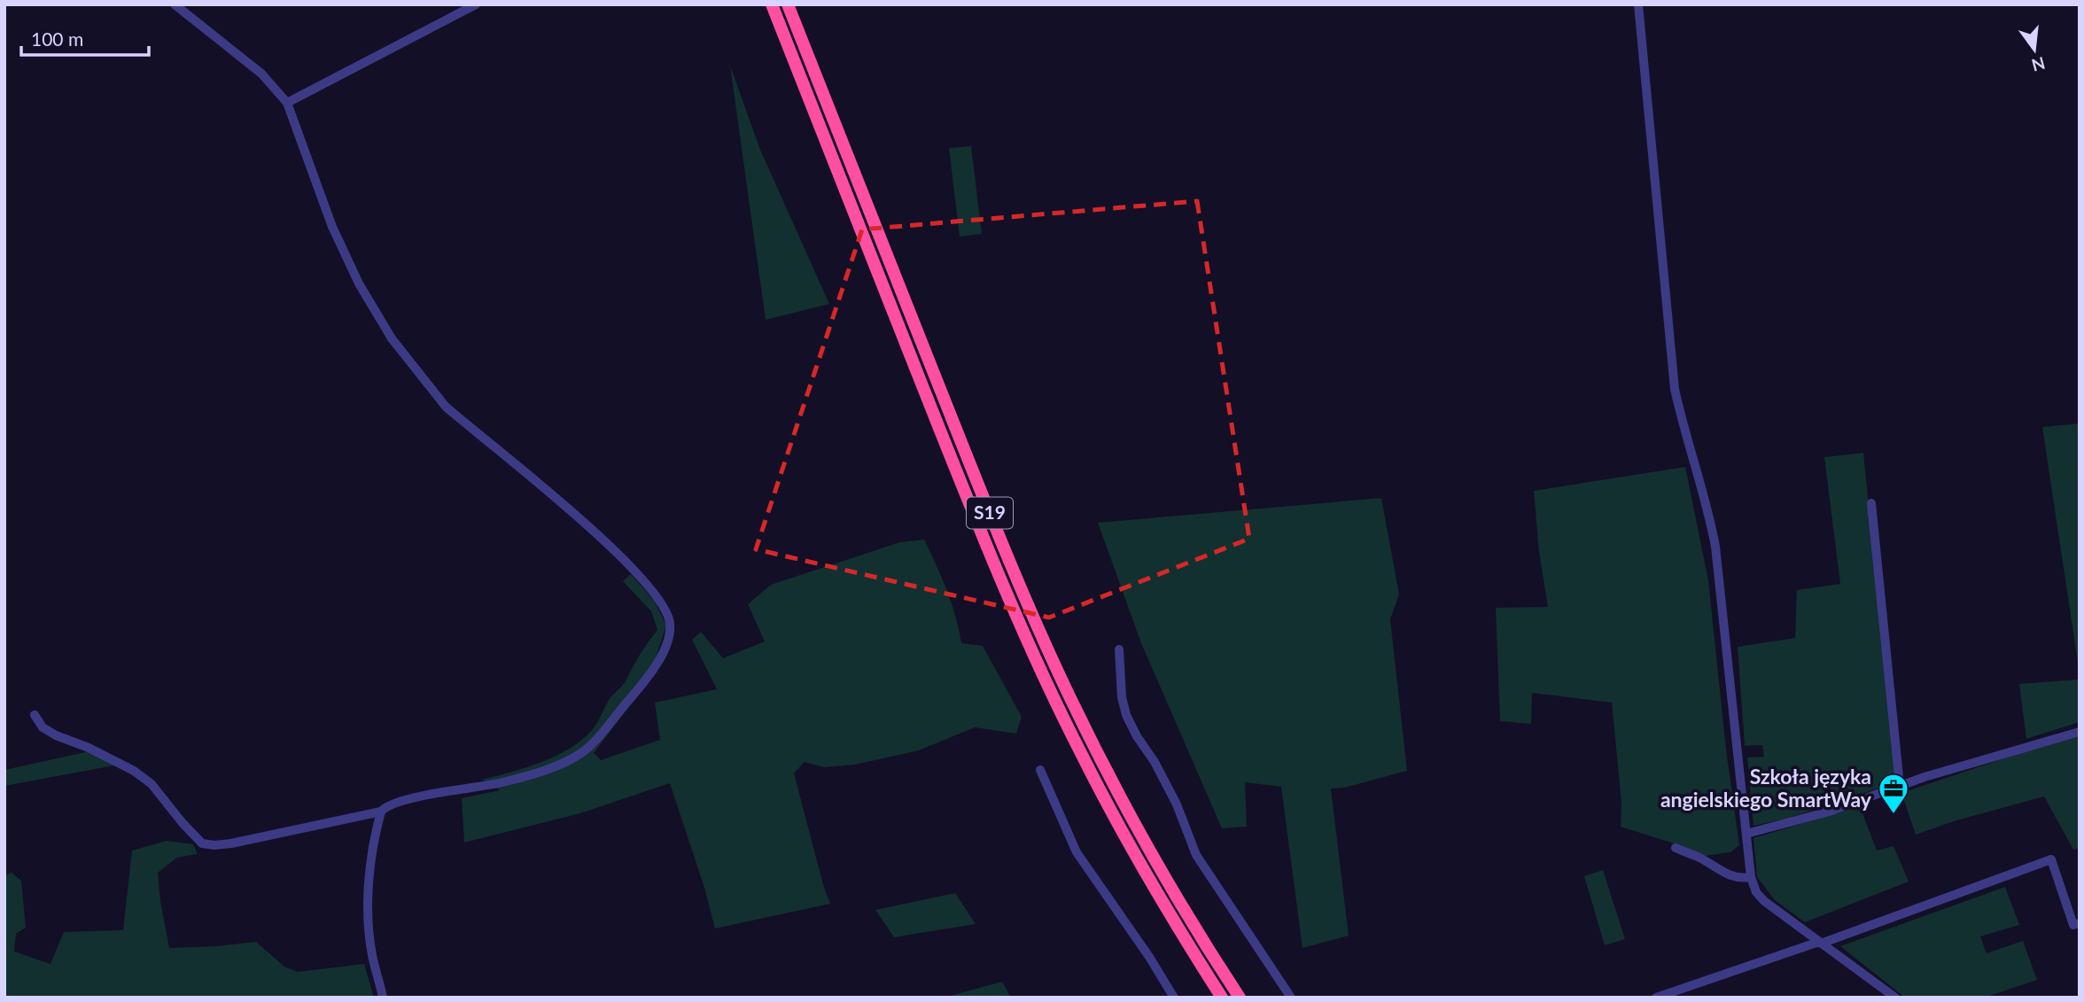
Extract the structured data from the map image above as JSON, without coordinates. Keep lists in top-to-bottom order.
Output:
{
  "streets": {
    "highway": ["S19"]
  },
  "places": {
    "office": ["Szkoła języka angielskiego SmartWay"]
  },
  "scale_bar": "100 m",
  "north": "bottom"
}
